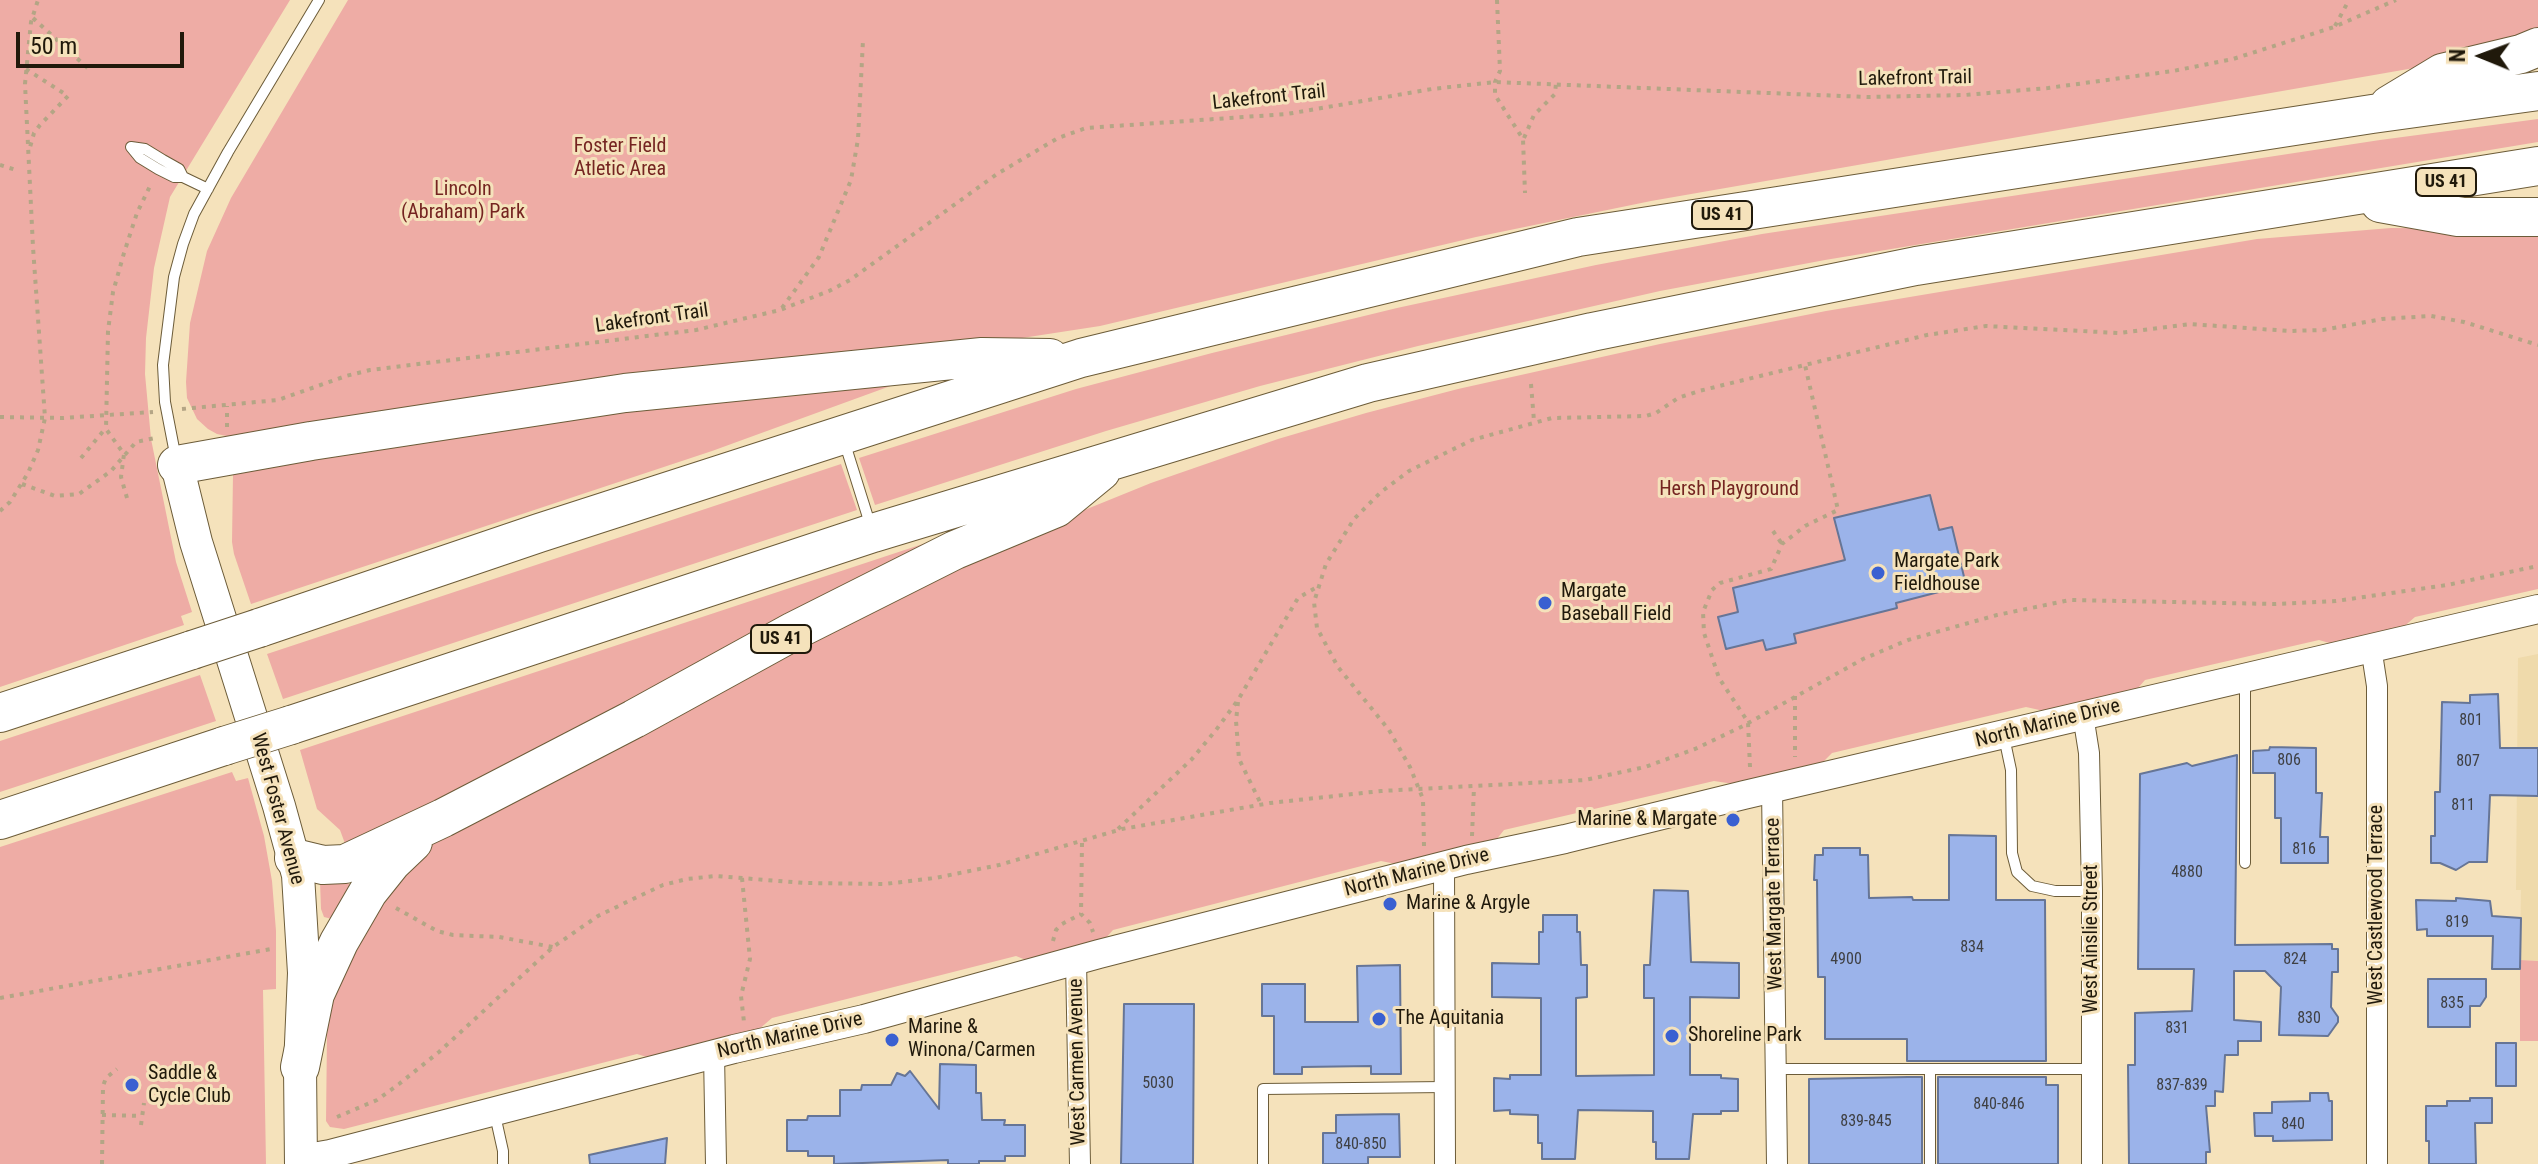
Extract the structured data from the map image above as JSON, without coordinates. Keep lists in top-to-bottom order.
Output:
{
  "streets": {
    "highway": ["US 41"],
    "main road": ["West Foster Avenue"],
    "street": [
      "North Marine Drive",
      "West Margate Terrace",
      "West Castlewood Terrace",
      "West Ainslie Street",
      "West Carmen Avenue"
    ],
    "path": ["Lakefront Trail"]
  },
  "crossings": [
    ["US 41", "West Foster Avenue"],
    ["North Marine Drive", "West Foster Avenue"],
    ["North Marine Drive", "West Margate Terrace"],
    ["North Marine Drive", "West Castlewood Terrace"],
    ["North Marine Drive", "West Ainslie Street"],
    ["North Marine Drive", "West Carmen Avenue"]
  ],
  "parks": ["Foster Field Atletic Area", "Lincoln (Abraham) Park", "Hersh Playground"],
  "places": [
    "Margate Park Fieldhouse",
    "Margate Baseball Field",
    "Marine & Margate",
    "Marine & Argyle",
    "The Aquitania",
    "Shoreline Park",
    "Marine & Winona/Carmen",
    "Saddle & Cycle Club"
  ],
  "house_numbers": [
    "801",
    "806",
    "807",
    "811",
    "816",
    "4880",
    "819",
    "834",
    "4900",
    "824",
    "835",
    "830",
    "831",
    "5030",
    "837-839",
    "840-846",
    "839-845",
    "840",
    "840-850"
  ],
  "scale_bar": "50 m",
  "north": "left"
}
